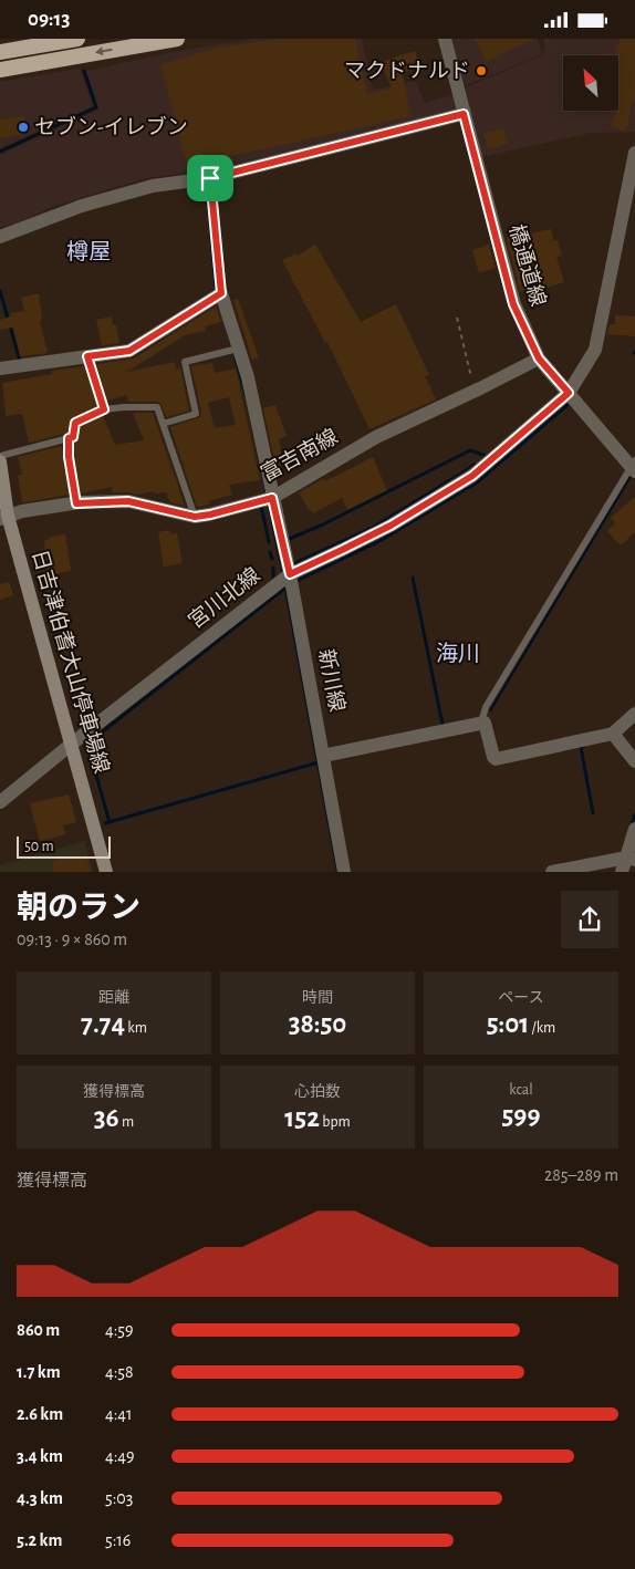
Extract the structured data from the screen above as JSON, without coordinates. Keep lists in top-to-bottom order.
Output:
{
  "streets": {
    "main road": ["日吉津伯耆大山停車場線"],
    "street": [
      "橋通道線",
      "富吉南線",
      "宮川北線",
      "新川線"
    ]
  },
  "crossings": [
    ["橋通道線", "富吉南線"],
    ["橋通道線", "宮川北線"],
    ["富吉南線", "日吉津伯耆大山停車場線"],
    ["富吉南線", "新川線"],
    ["宮川北線", "日吉津伯耆大山停車場線"],
    ["宮川北線", "新川線"]
  ],
  "districts": ["樽屋", "海川"],
  "places": ["マクドナルド", "セブン-イレブン"],
  "scale_bar": "50 m",
  "north": "top left",
  "page": {
    "status": "09:13",
    "scale": "50 m",
    "heading": ["朝のラン", "09:13 · 9 × 860 m"],
    "stats": [
      ["距離", "7.74 km"],
      ["時間", "38:50"],
      ["ペース", "5:01 /km"],
      ["獲得標高", "36 m"],
      ["心拍数", "152 bpm"],
      ["kcal", "599"]
    ],
    "chart": ["獲得標高", "285–289 m"],
    "list": [
      {
        "name": "860 m",
        "note": "4:59"
      },
      {
        "name": "1.7 km",
        "note": "4:58"
      },
      {
        "name": "2.6 km",
        "note": "4:41"
      },
      {
        "name": "3.4 km",
        "note": "4:49"
      },
      {
        "name": "4.3 km",
        "note": "5:03"
      },
      {
        "name": "5.2 km",
        "note": "5:16"
      }
    ]
  }
}
